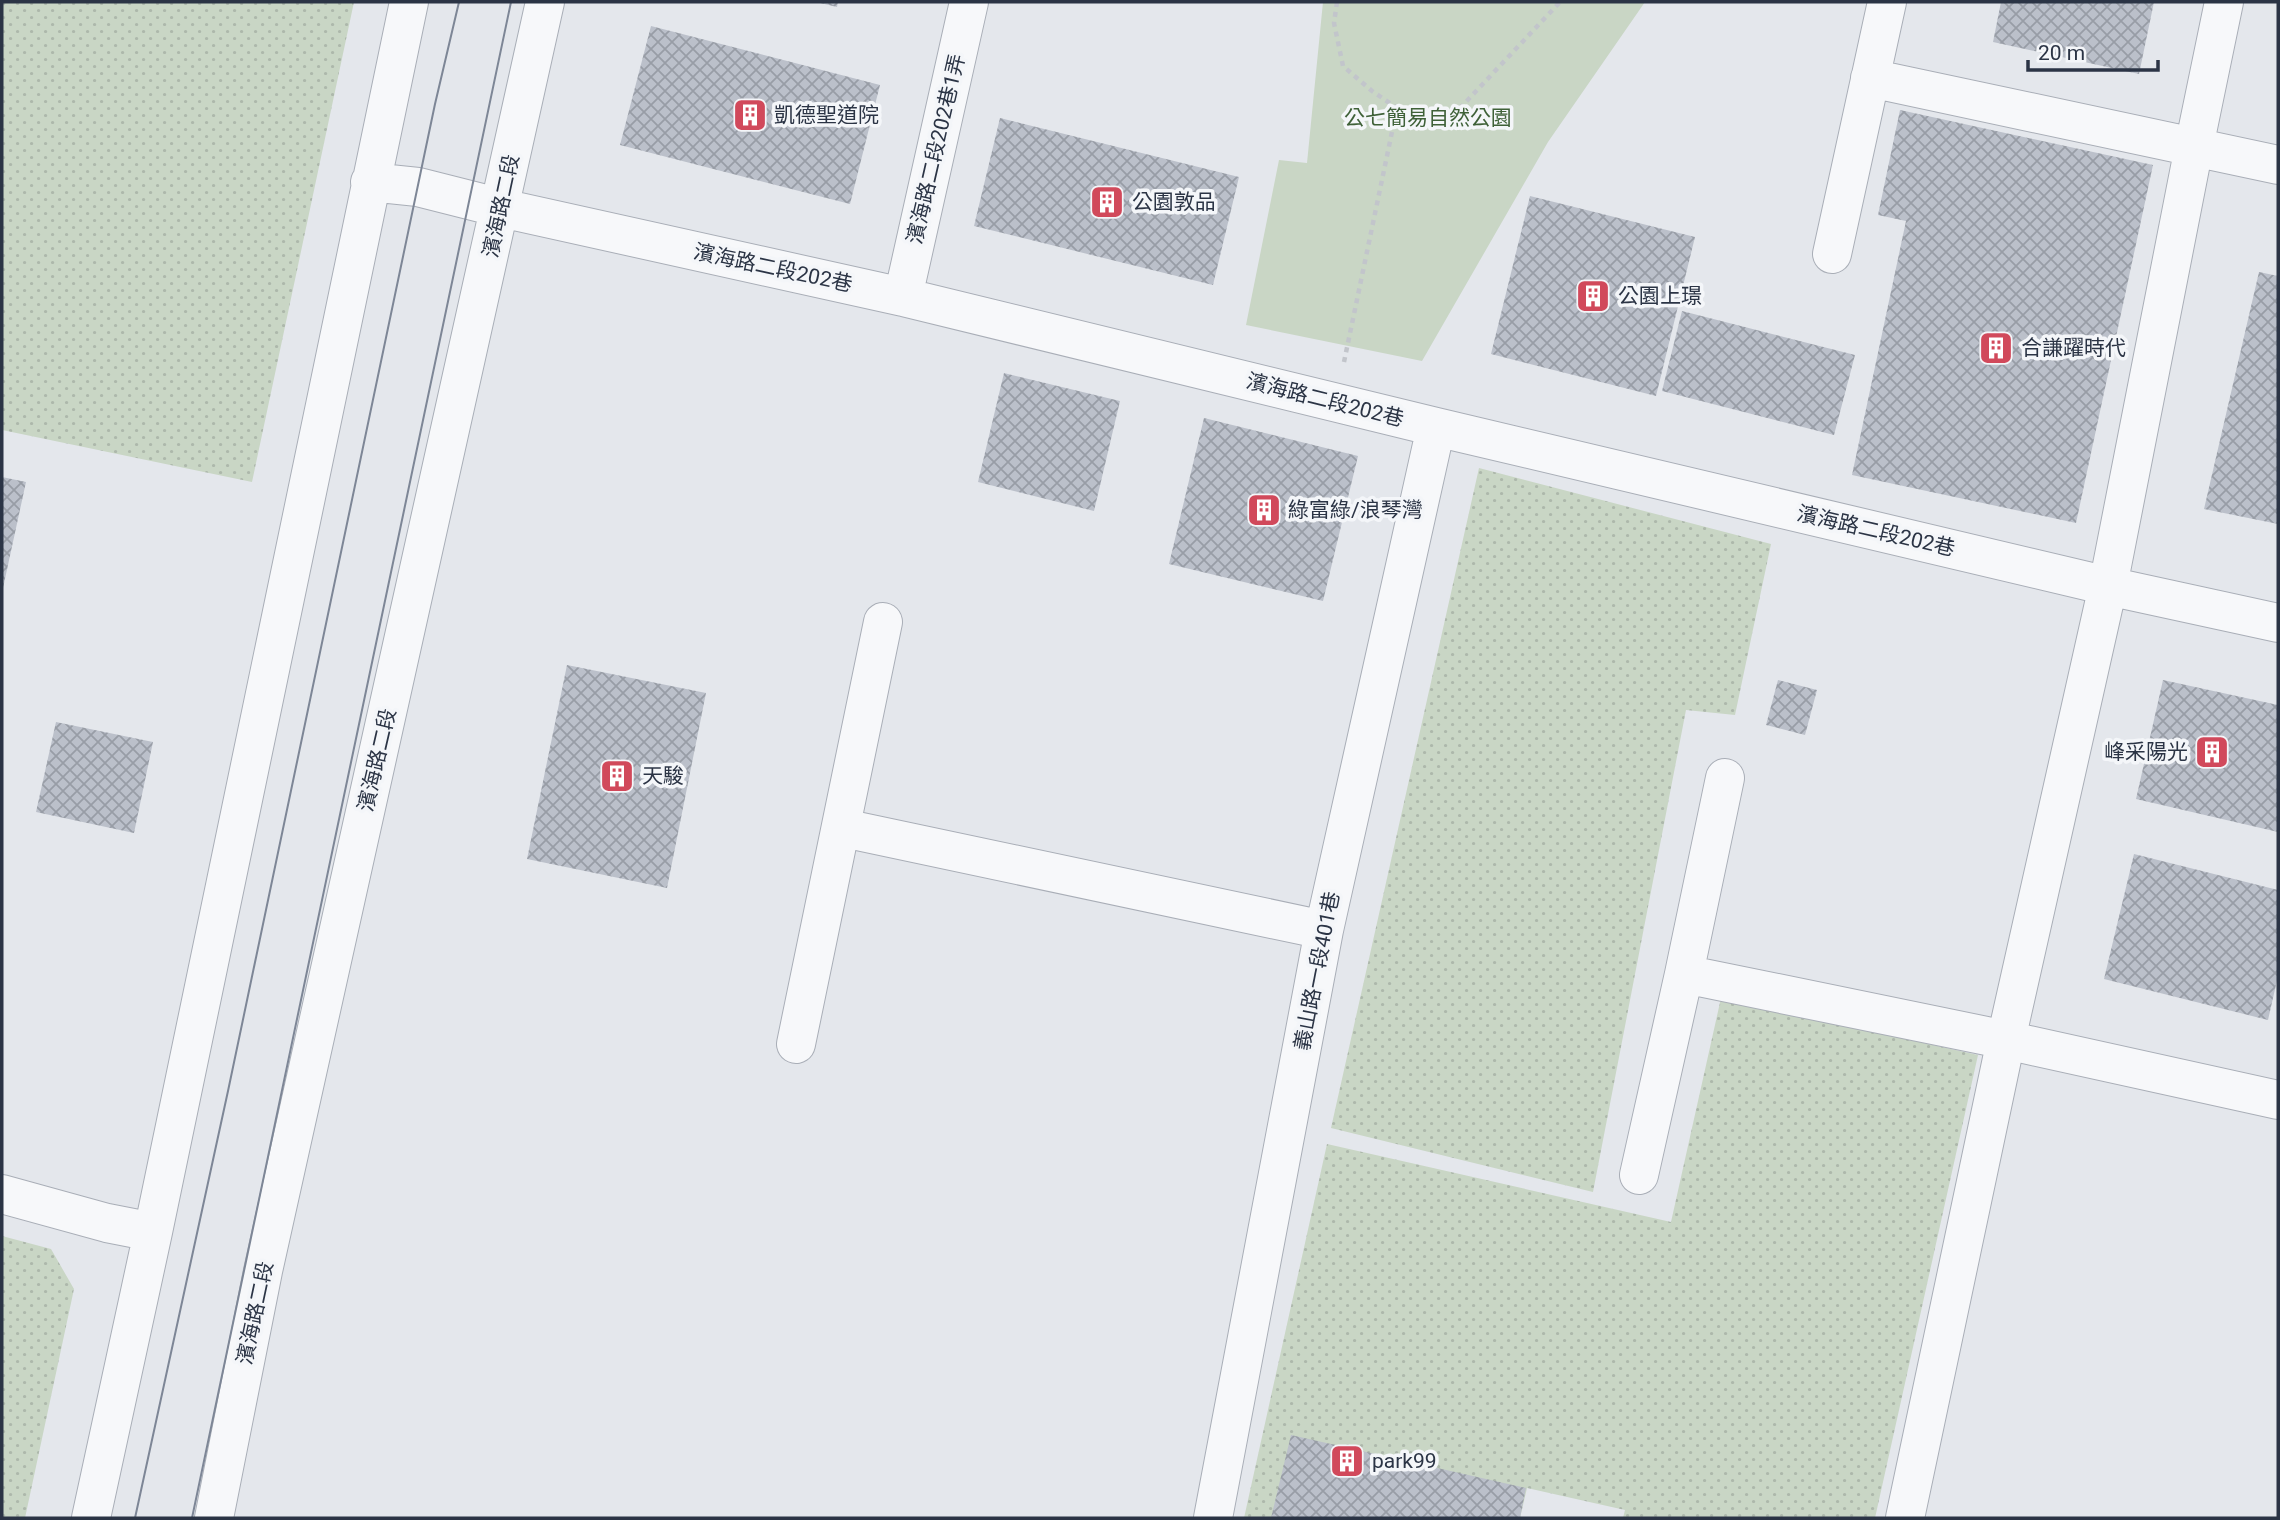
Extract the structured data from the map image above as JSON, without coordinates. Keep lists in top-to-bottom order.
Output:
{
  "streets": {
    "street": [
      "濱海路二段202巷1弄",
      "濱海路二段",
      "濱海路二段202巷",
      "義山路一段401巷"
    ]
  },
  "crossings": [
    ["濱海路二段202巷1弄", "濱海路二段202巷"],
    ["濱海路二段", "濱海路二段202巷"],
    ["濱海路二段202巷", "義山路一段401巷"]
  ],
  "parks": ["公七簡易自然公園"],
  "places": {
    "building": [
      "凱德聖道院",
      "公園敦品",
      "公園上璟",
      "合謙躍時代",
      "綠富綠/浪琴灣",
      "峰采陽光",
      "天駿",
      "park99"
    ]
  },
  "scale_bar": "20 m"
}
